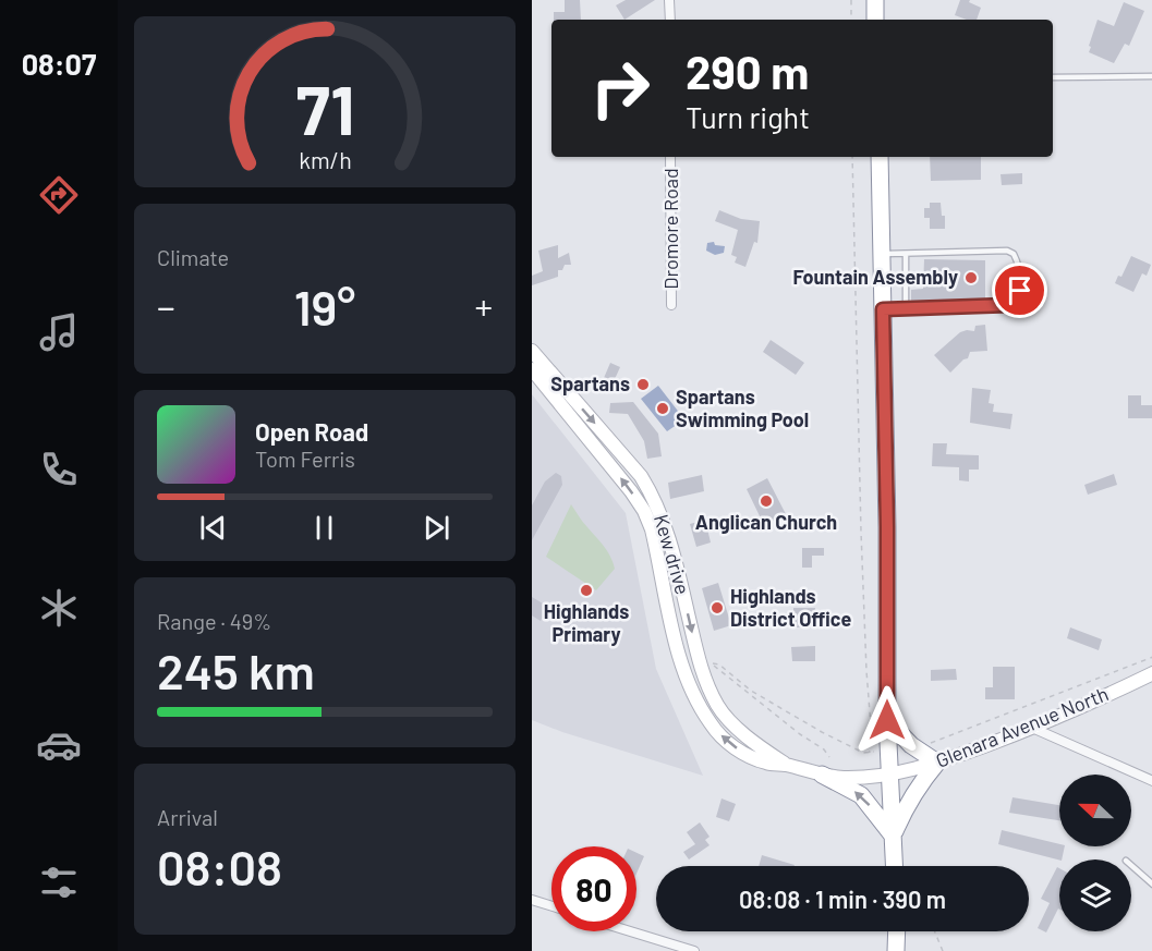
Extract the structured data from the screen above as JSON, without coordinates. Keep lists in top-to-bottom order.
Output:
{
  "streets": {
    "street": ["Dromore Road", "Kew drive", "Glenara Avenue North"]
  },
  "crossings": [
    ["Kew drive", "Glenara Avenue North"]
  ],
  "places": [
    "Fountain Assembly",
    "Spartans",
    "Spartans Swimming Pool",
    "Anglican Church",
    "Highlands Primary",
    "Highlands District Office"
  ],
  "north": "left",
  "page": {
    "tabs": "08:07",
    "turn": ["290 m", "Turn right"],
    "tile": [
      "Climate",
      ["Range · 49%", "245 km"],
      ["Arrival", "08:08"]
    ],
    "heat": ["−", "19°", "+"],
    "song": ["Open Road", "Tom Ferris"],
    "limit": "80",
    "trip": "08:08 · 1 min · 390 m",
    "gauge": ["71", "km/h"]
  }
}
